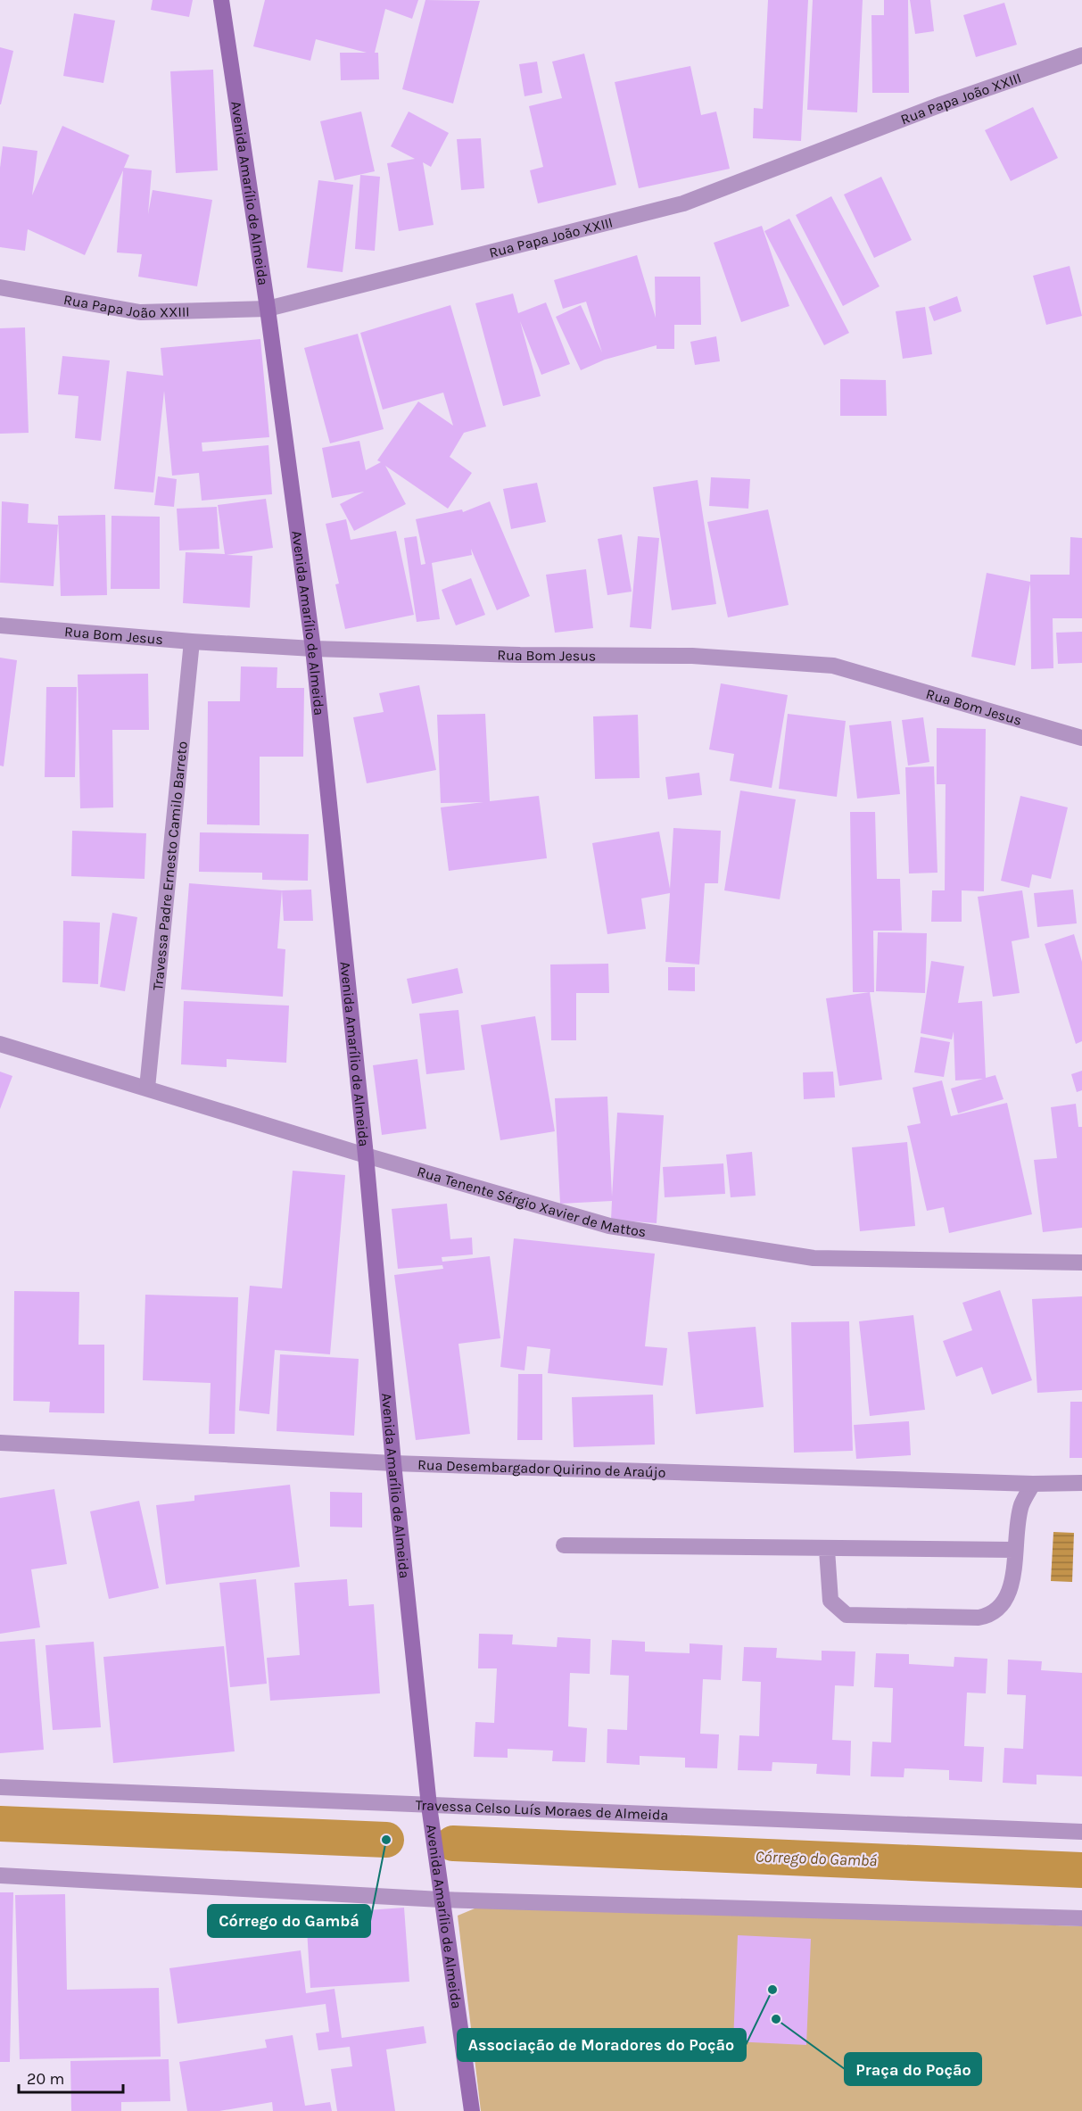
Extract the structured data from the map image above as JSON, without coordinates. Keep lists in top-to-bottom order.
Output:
{
  "streets": {
    "street": [
      "Rua Papa João XXIII",
      "Avenida Amarílio de Almeida",
      "Rua Bom Jesus",
      "Travessa Padre Ernesto Camilo Barreto",
      "Rua Tenente Sérgio Xavier de Mattos",
      "Rua Desembargador Quirino de Araújo",
      "Travessa Celso Luís Moraes de Almeida"
    ]
  },
  "crossings": [
    ["Rua Papa João XXIII", "Avenida Amarílio de Almeida"],
    ["Avenida Amarílio de Almeida", "Rua Bom Jesus"],
    ["Avenida Amarílio de Almeida", "Rua Tenente Sérgio Xavier de Mattos"],
    ["Avenida Amarílio de Almeida", "Rua Desembargador Quirino de Araújo"],
    ["Avenida Amarílio de Almeida", "Travessa Celso Luís Moraes de Almeida"],
    ["Rua Bom Jesus", "Travessa Padre Ernesto Camilo Barreto"],
    ["Travessa Padre Ernesto Camilo Barreto", "Rua Tenente Sérgio Xavier de Mattos"]
  ],
  "water": ["Córrego do Gambá"],
  "places": ["Córrego do Gambá", "Associação de Moradores do Poção", "Praça do Poção"],
  "scale_bar": "20 m"
}
